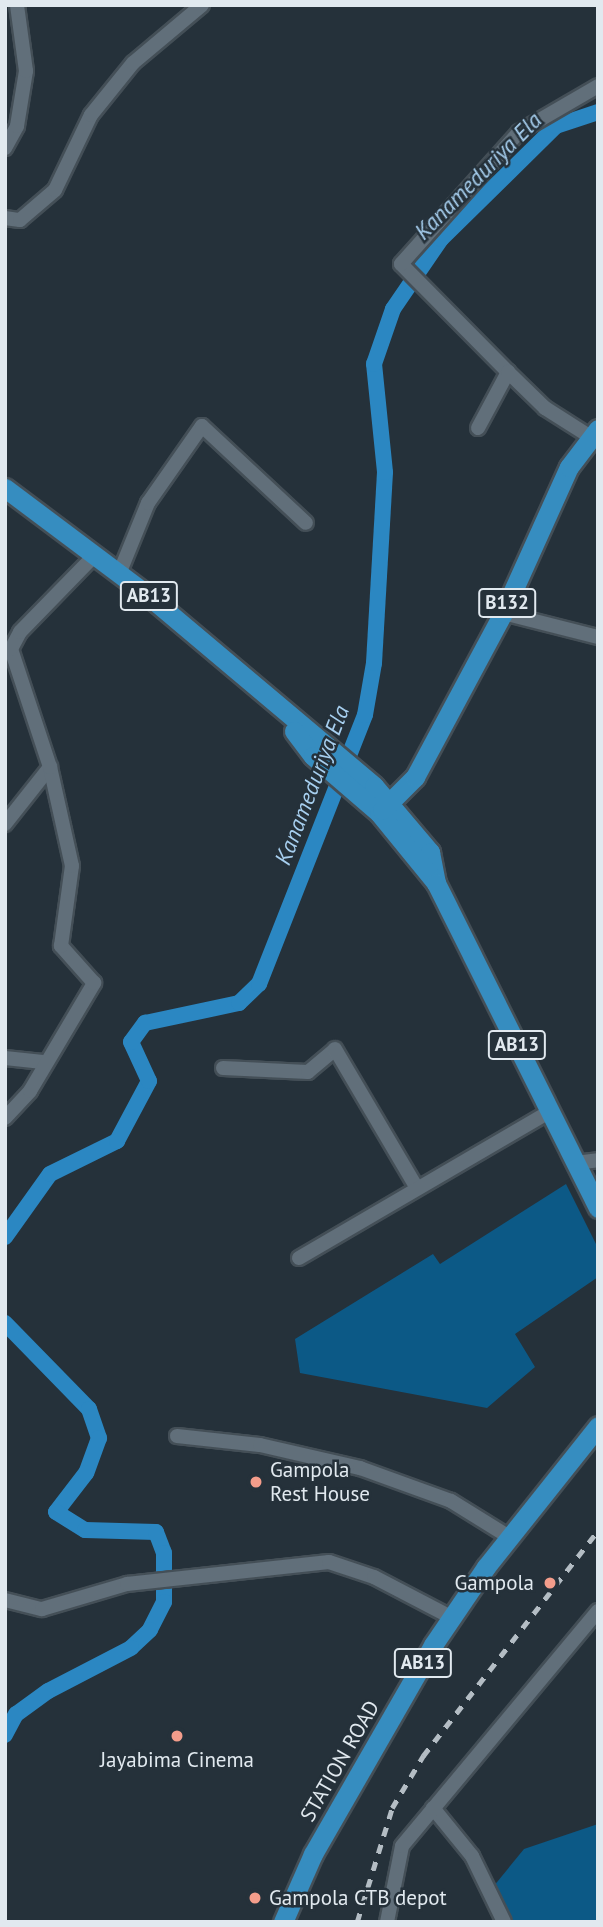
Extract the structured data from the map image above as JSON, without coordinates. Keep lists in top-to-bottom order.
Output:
{
  "streets": {
    "main road": ["AB13", "B132", "STATION ROAD"]
  },
  "crossings": [
    ["AB13", "B132"]
  ],
  "water": ["Kanameduriya Ela"],
  "places": [
    "Gampola Rest House",
    "Gampola",
    "Jayabima Cinema",
    "Gampola CTB depot"
  ]
}
